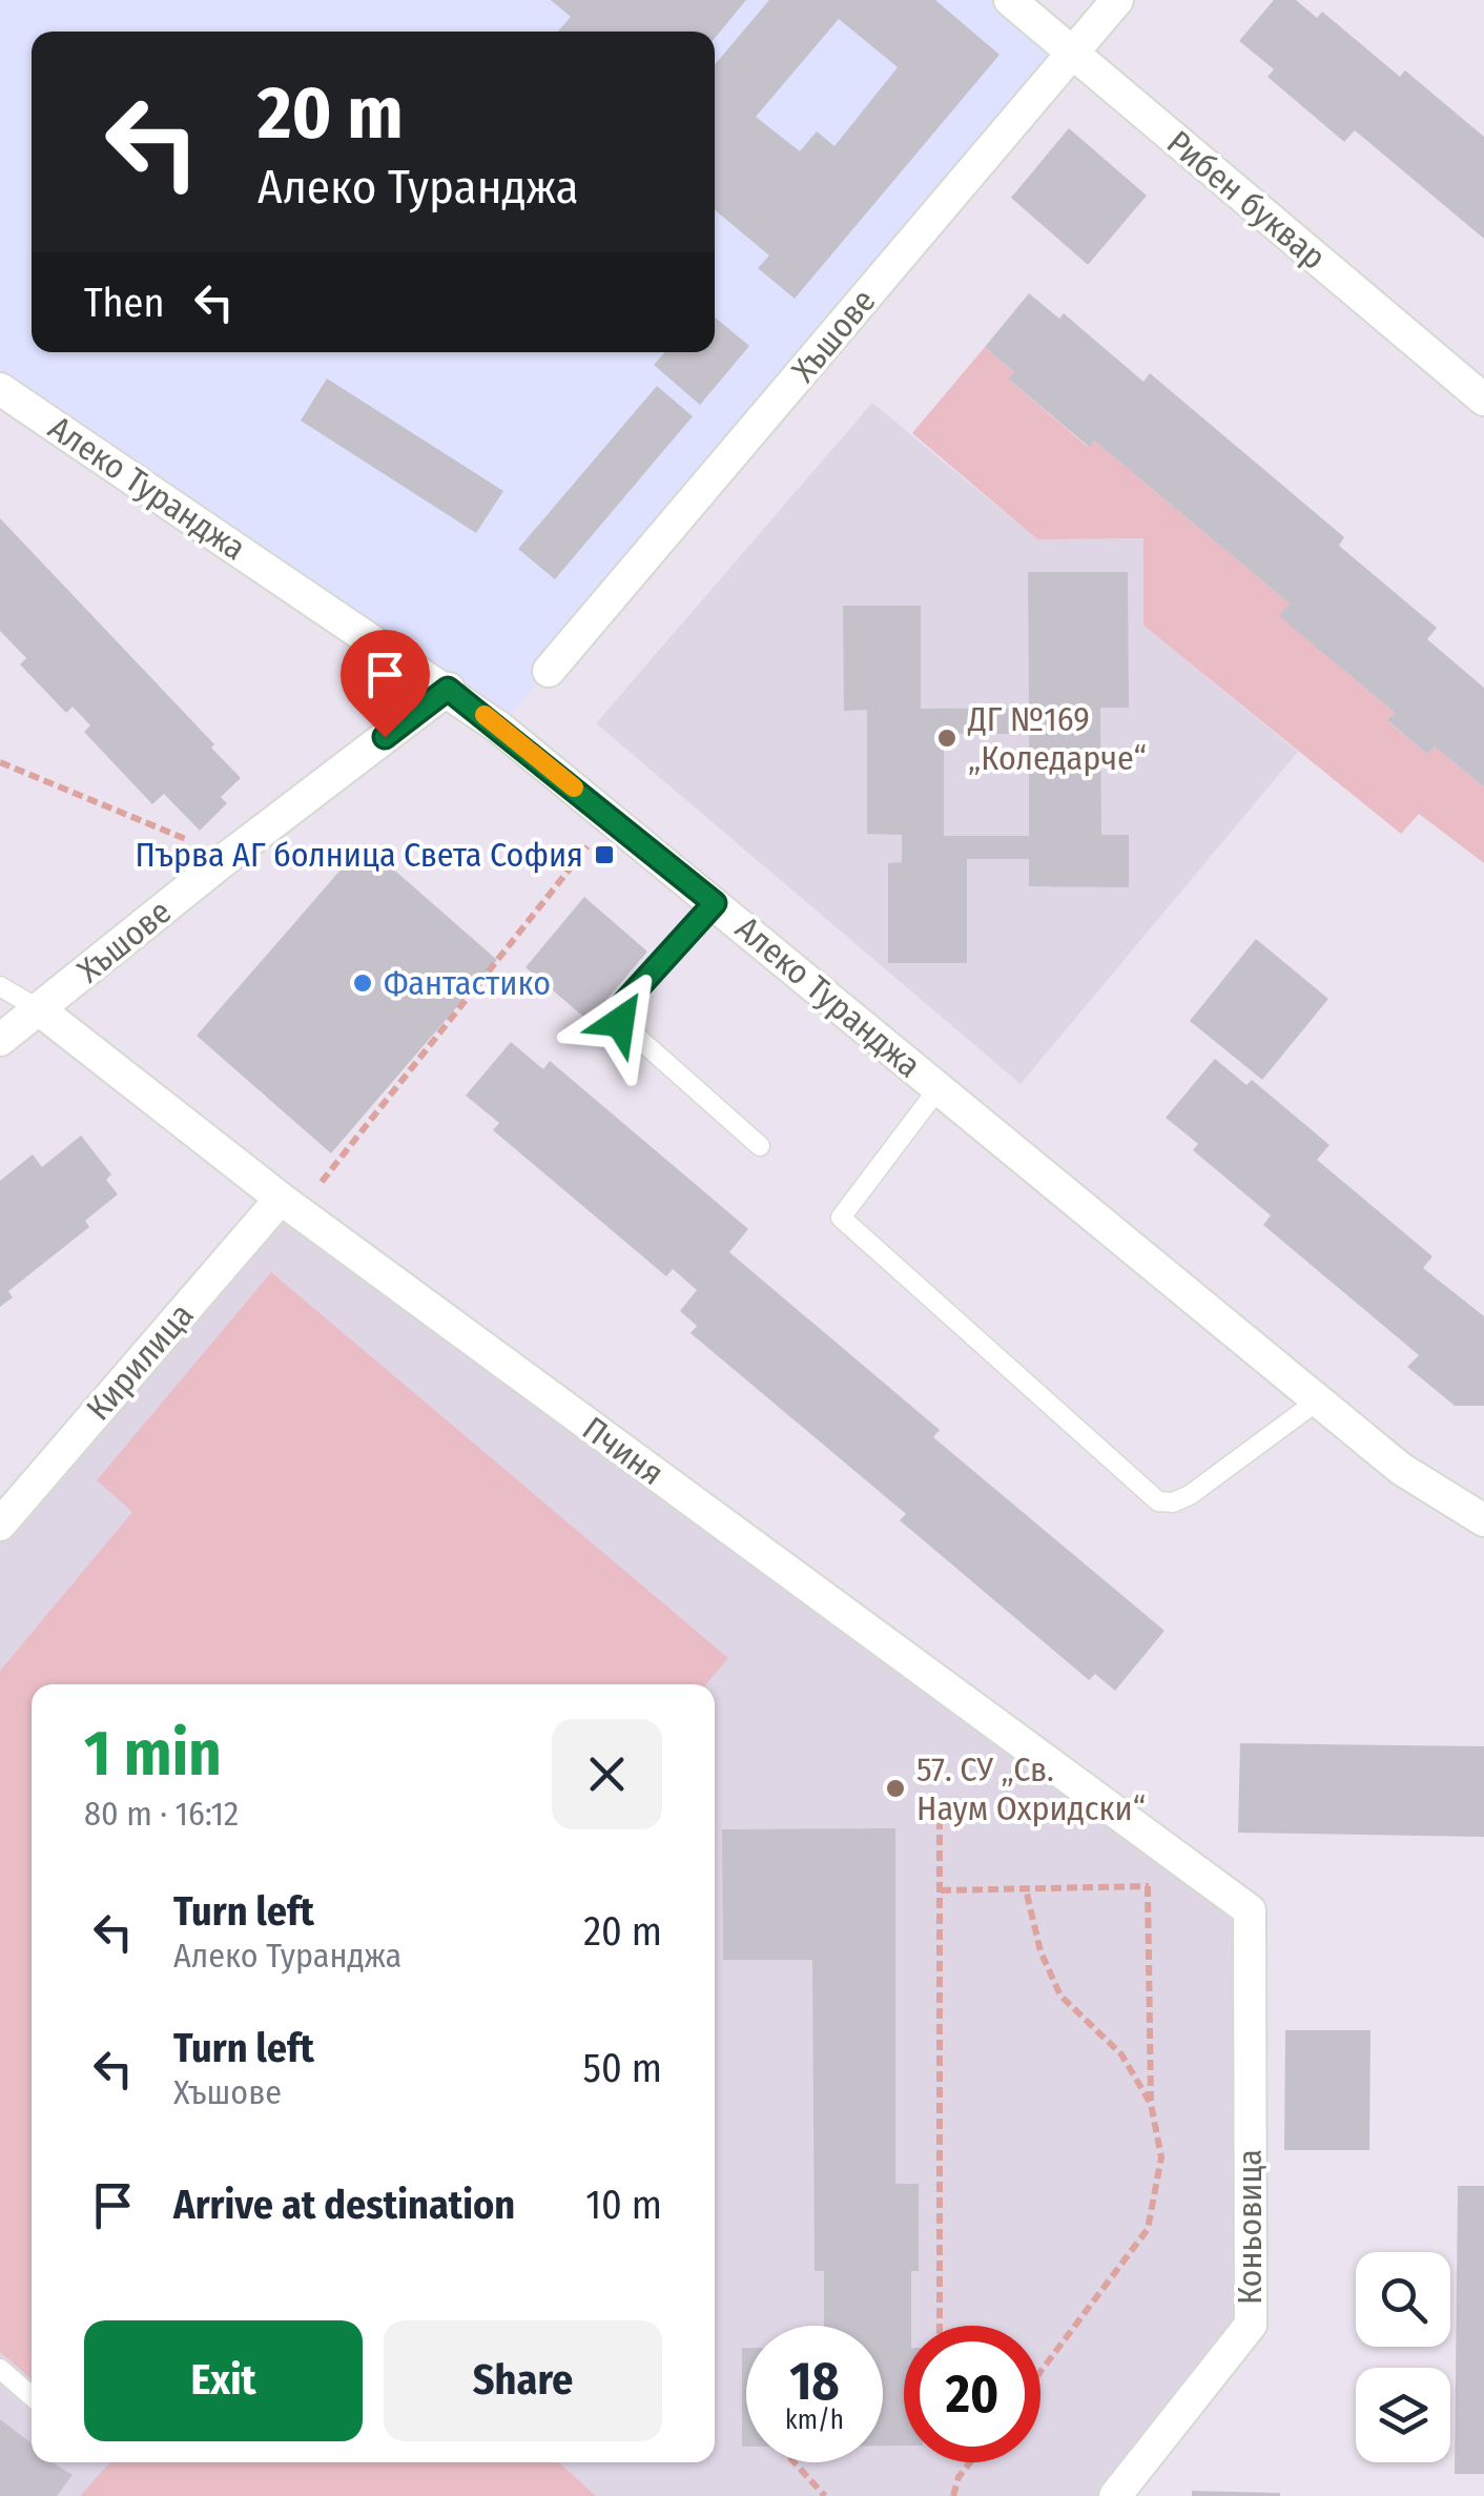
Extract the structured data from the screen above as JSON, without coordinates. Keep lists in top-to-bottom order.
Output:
{
  "streets": {
    "street": [
      "Рибен буквар",
      "Хъшове",
      "Алеко Туранджа",
      "Кирилица",
      "Пчиня",
      "Коньовица"
    ]
  },
  "crossings": [
    ["Рибен буквар", "Хъшове"],
    ["Хъшове", "Алеко Туранджа"],
    ["Хъшове", "Пчиня"],
    ["Кирилица", "Пчиня"],
    ["Пчиня", "Коньовица"]
  ],
  "places": {
    "other": ["ДГ №169 „Коледарче“", "Фантастико", "57. СУ „Св. Наум Охридски“"],
    "transit": ["Първа АГ болница Света София"]
  },
  "page": {
    "turn": ["20 m", "Алеко Туранджа"],
    "then": "Then",
    "heading": ["1 min", "80 m · 16:12"],
    "list": [
      {
        "name": "Turn left",
        "note": "Алеко Туранджа",
        "value": "20 m"
      },
      {
        "name": "Turn left",
        "note": "Хъшове",
        "value": "50 m"
      },
      {
        "name": "Arrive at destination",
        "value": "10 m"
      }
    ],
    "buttons": ["Exit", "Share"],
    "speed": "18 km/h",
    "limit": "20"
  }
}
